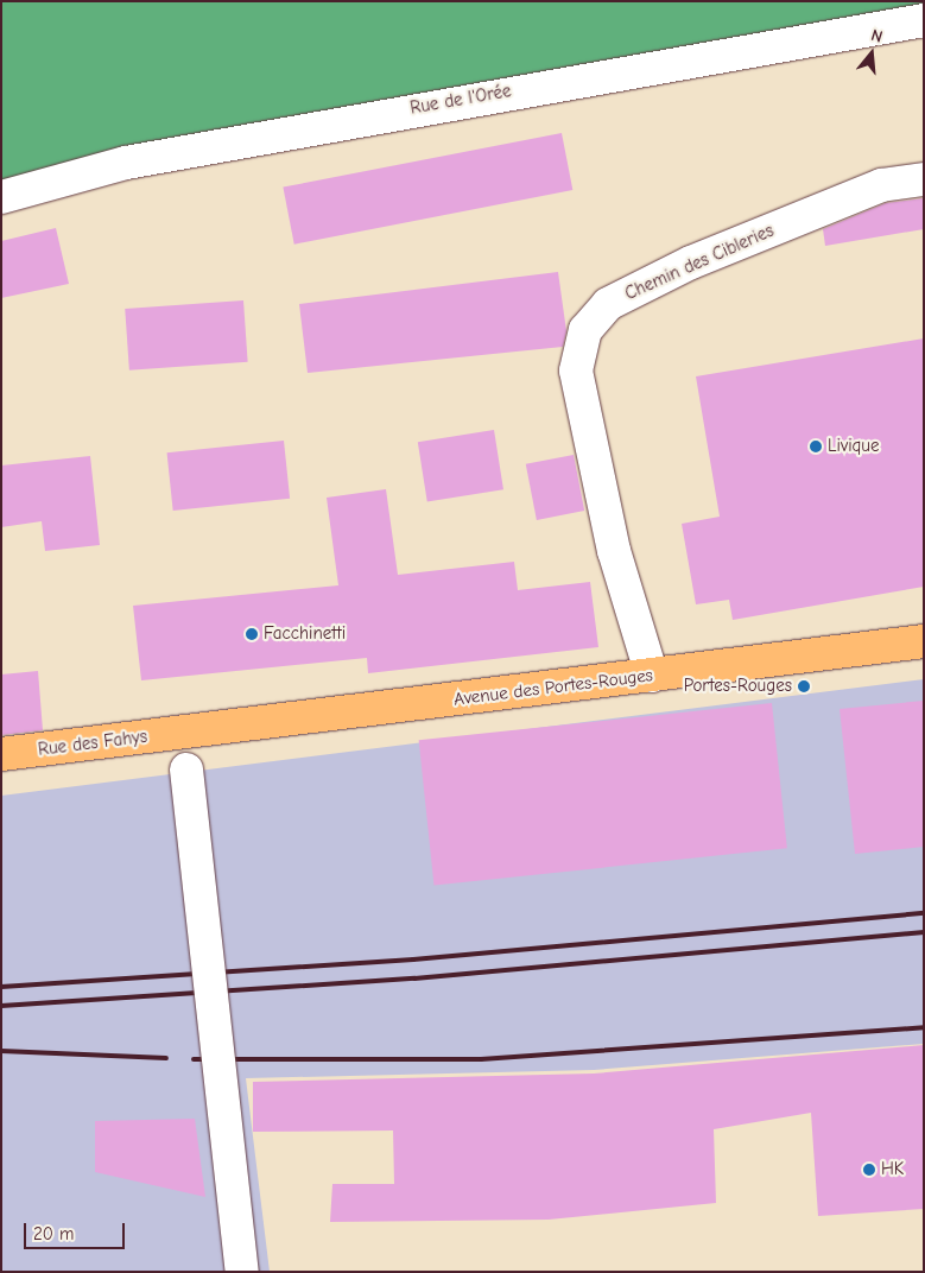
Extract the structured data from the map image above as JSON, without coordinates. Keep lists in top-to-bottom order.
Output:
{
  "streets": {
    "main road": ["Avenue des Portes-Rouges", "Rue des Fahys"],
    "street": ["Rue de l'Orée", "Chemin des Cibleries"]
  },
  "crossings": [
    ["Chemin des Cibleries", "Avenue des Portes-Rouges"],
    ["Avenue des Portes-Rouges", "Rue des Fahys"]
  ],
  "places": [
    "Livique",
    "Facchinetti",
    "Portes-Rouges",
    "HK"
  ],
  "scale_bar": "20 m",
  "north": "top"
}
